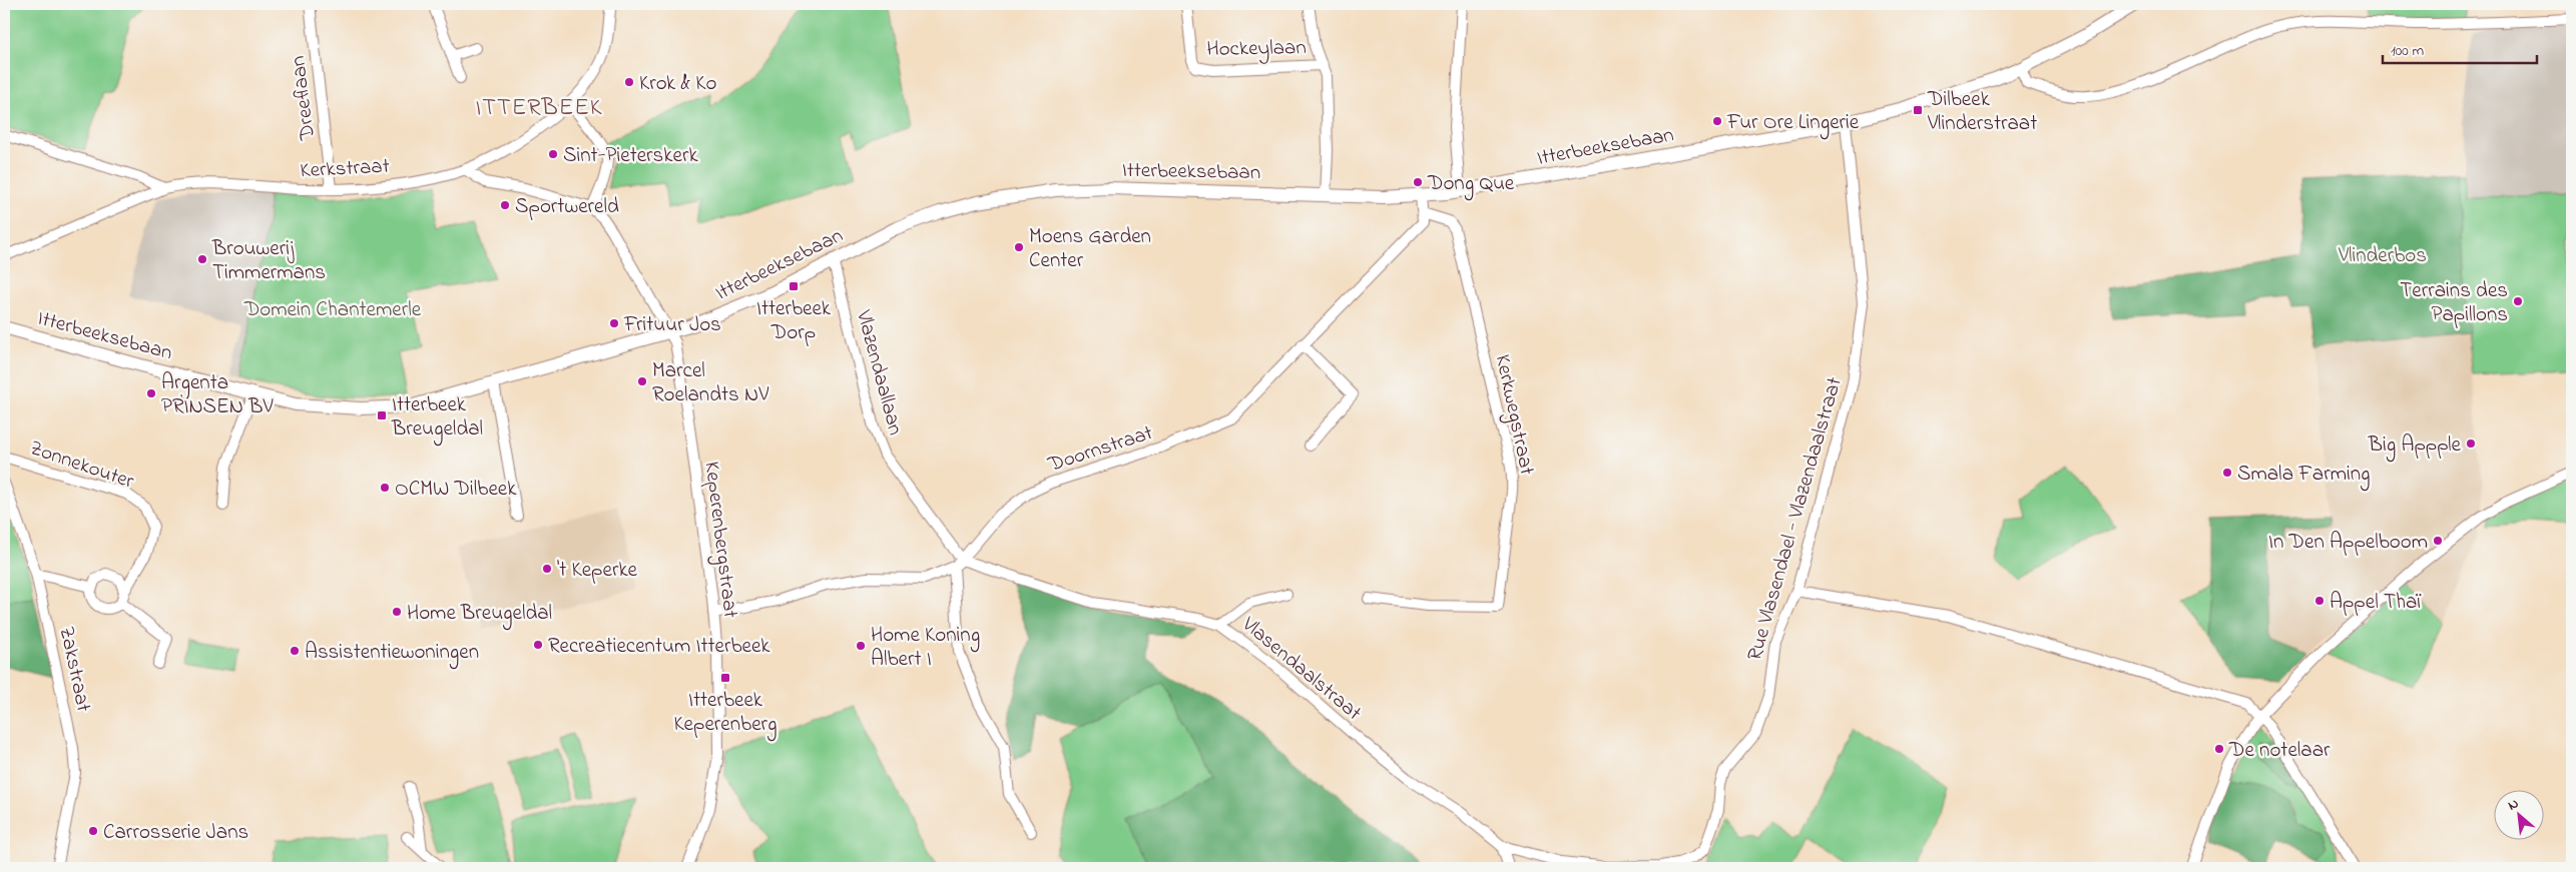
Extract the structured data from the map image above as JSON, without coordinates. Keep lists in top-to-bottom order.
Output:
{
  "streets": {
    "main road": ["Itterbeeksebaan"],
    "street": [
      "Hockeylaan",
      "Dreeflaan",
      "Kerkstraat",
      "Vlazendaallaan",
      "Kerkwegstraat",
      "Doornstraat",
      "Zonnekouter",
      "Rue Vlasendael - Vlazendaalstraat",
      "Keperenbergstraat",
      "Vlasendaalstraat",
      "Zakstraat"
    ]
  },
  "crossings": [
    ["Dreeflaan", "Kerkstraat"],
    ["Itterbeeksebaan", "Vlazendaallaan"],
    ["Itterbeeksebaan", "Rue Vlasendael - Vlazendaalstraat"],
    ["Itterbeeksebaan", "Keperenbergstraat"],
    ["Vlazendaallaan", "Doornstraat"],
    ["Vlazendaallaan", "Vlasendaalstraat"],
    ["Kerkwegstraat", "Doornstraat"],
    ["Doornstraat", "Keperenbergstraat"],
    ["Doornstraat", "Vlasendaalstraat"],
    ["Rue Vlasendael - Vlazendaalstraat", "Vlasendaalstraat"]
  ],
  "districts": ["ITTERBEEK"],
  "parks": ["Vlinderbos", "Domein Chantemerle"],
  "places": {
    "other": [
      "Krok & Ko",
      "Fur Ore Lingerie",
      "Sint-Pieterskerk",
      "Dong Que",
      "Sportwereld",
      "Moens Garden Center",
      "Brouwerij Timmermans",
      "Terrains des Papillons",
      "Frituur Jos",
      "Marcel Roelandts NV",
      "Argenta PRINSEN BV",
      "Big Appple",
      "Smala Farming",
      "OCMW Dilbeek",
      "In Den Appelboom",
      "'t Keperke",
      "Appel Thaï",
      "Home Breugeldal",
      "Recreatiecentum Itterbeek",
      "Home Koning Albert I",
      "Assistentiewoningen",
      "De notelaar",
      "Carrosserie Jans"
    ],
    "transit": [
      "Dilbeek Vlinderstraat",
      "Itterbeek Dorp",
      "Itterbeek Breugeldal",
      "Itterbeek Keperenberg"
    ]
  },
  "scale_bar": "100 m",
  "north": "top left"
}
